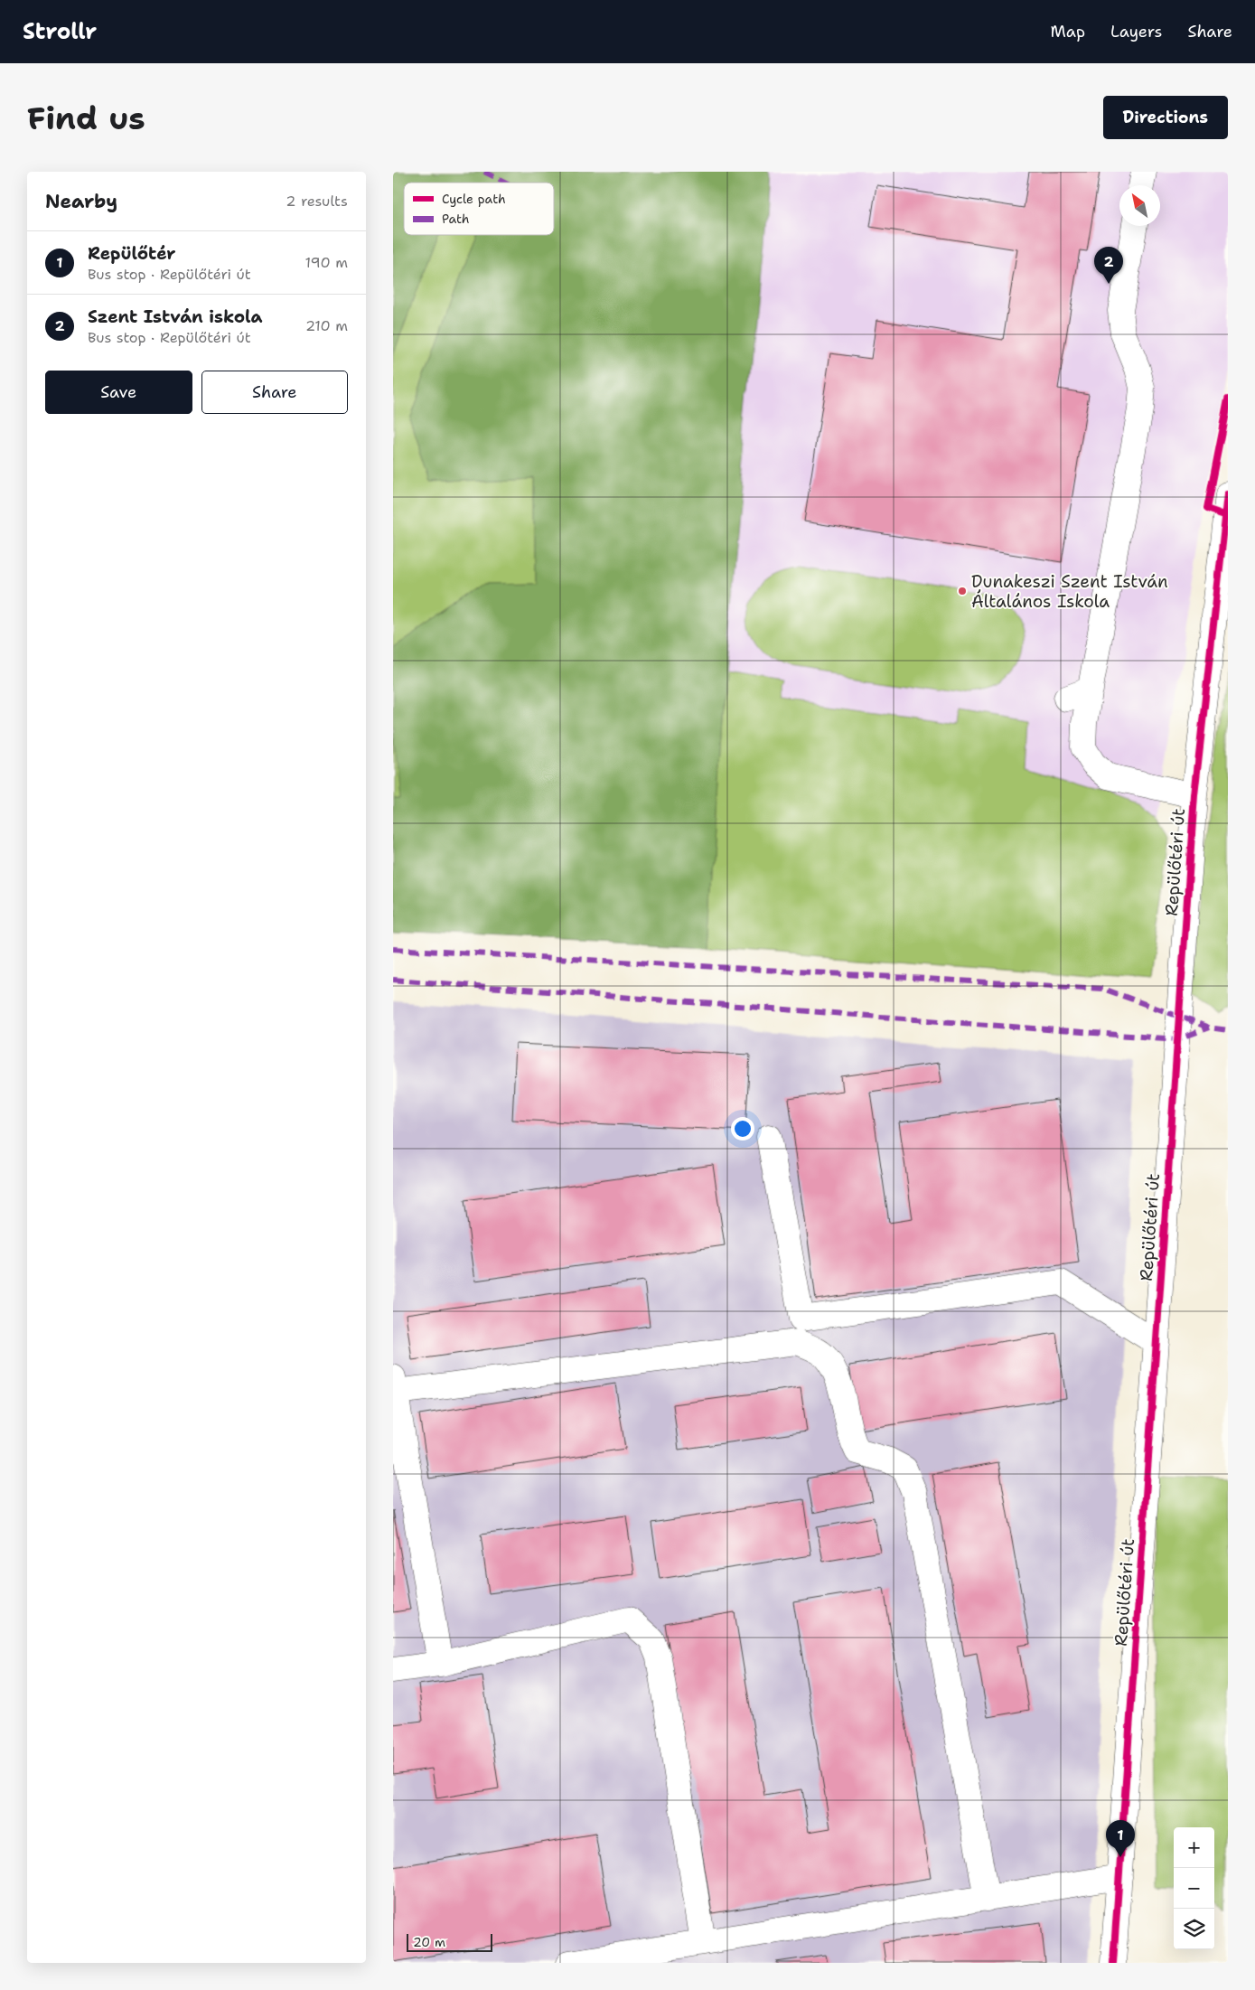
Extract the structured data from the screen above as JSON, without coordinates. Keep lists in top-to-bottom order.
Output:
{
  "streets": {
    "street": ["Repülőtéri út"]
  },
  "places": ["Dunakeszi Szent István Általános Iskola"],
  "legend": ["Cycle path", "Path"],
  "scale_bar": "20 m",
  "north": "top left",
  "page": {
    "header": "Strollr",
    "nav": ["Map", "Layers", "Share"],
    "buttons": [
      "Directions",
      ["Save", "Share"]
    ],
    "title": "Find us",
    "heading": ["Nearby", "2 results"],
    "list": [
      {
        "mark": "1",
        "name": "Repülőtér",
        "note": "Bus stop · Repülőtéri út",
        "value": "190 m"
      },
      {
        "mark": "2",
        "name": "Szent István iskola",
        "note": "Bus stop · Repülőtéri út",
        "value": "210 m"
      }
    ],
    "pins": ["2", "1"],
    "map_buttons": ["+", "−"],
    "scale": "20 m"
  }
}
